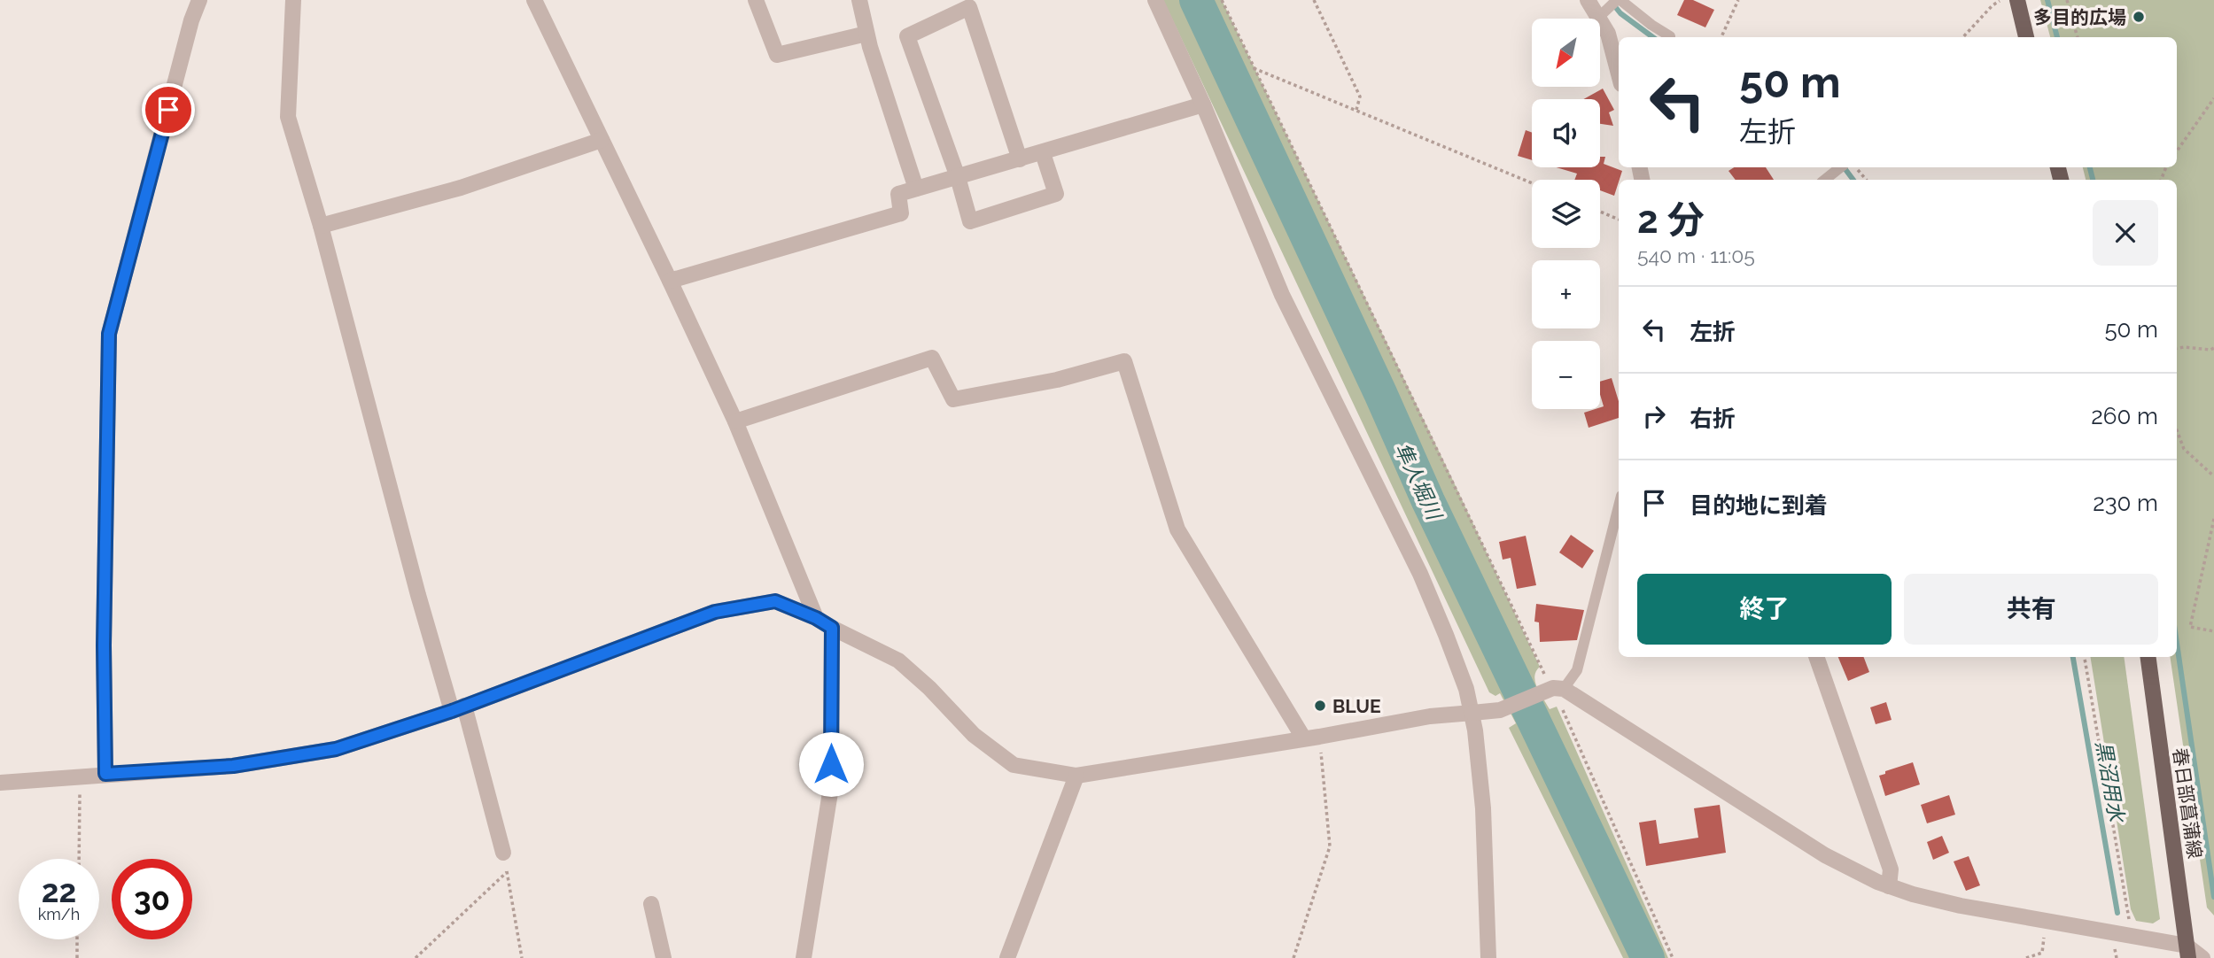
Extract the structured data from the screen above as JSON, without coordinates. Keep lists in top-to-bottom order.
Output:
{
  "streets": {
    "main road": ["春日部菖蒲線"]
  },
  "water": ["隼人堀川", "黒沼用水"],
  "places": ["多目的広場", "BLUE"],
  "north": "bottom left",
  "page": {
    "map_buttons": ["+", "−"],
    "turn": ["50 m", "左折"],
    "heading": ["2 分", "540 m · 11:05"],
    "list": [
      {
        "name": "左折",
        "value": "50 m"
      },
      {
        "name": "右折",
        "value": "260 m"
      },
      {
        "name": "目的地に到着",
        "value": "230 m"
      }
    ],
    "buttons": ["終了", "共有"],
    "speed": "22 km/h",
    "limit": "30"
  }
}
